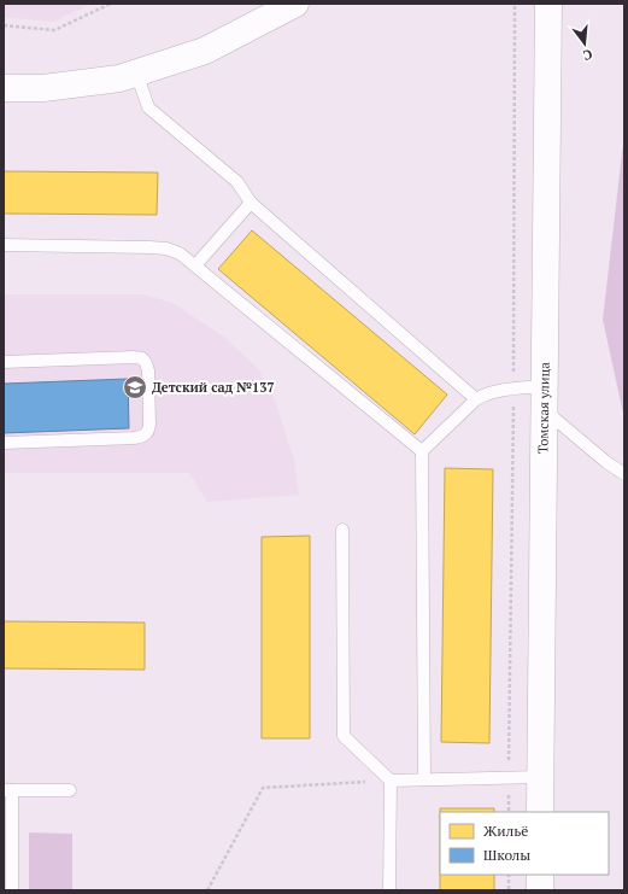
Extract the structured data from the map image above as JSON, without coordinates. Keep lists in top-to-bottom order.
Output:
{
  "streets": {
    "street": ["Томская улица"]
  },
  "places": {
    "school or university": ["Детский сад №137"]
  },
  "legend": ["Жильё", "Школы"],
  "north": "bottom"
}
